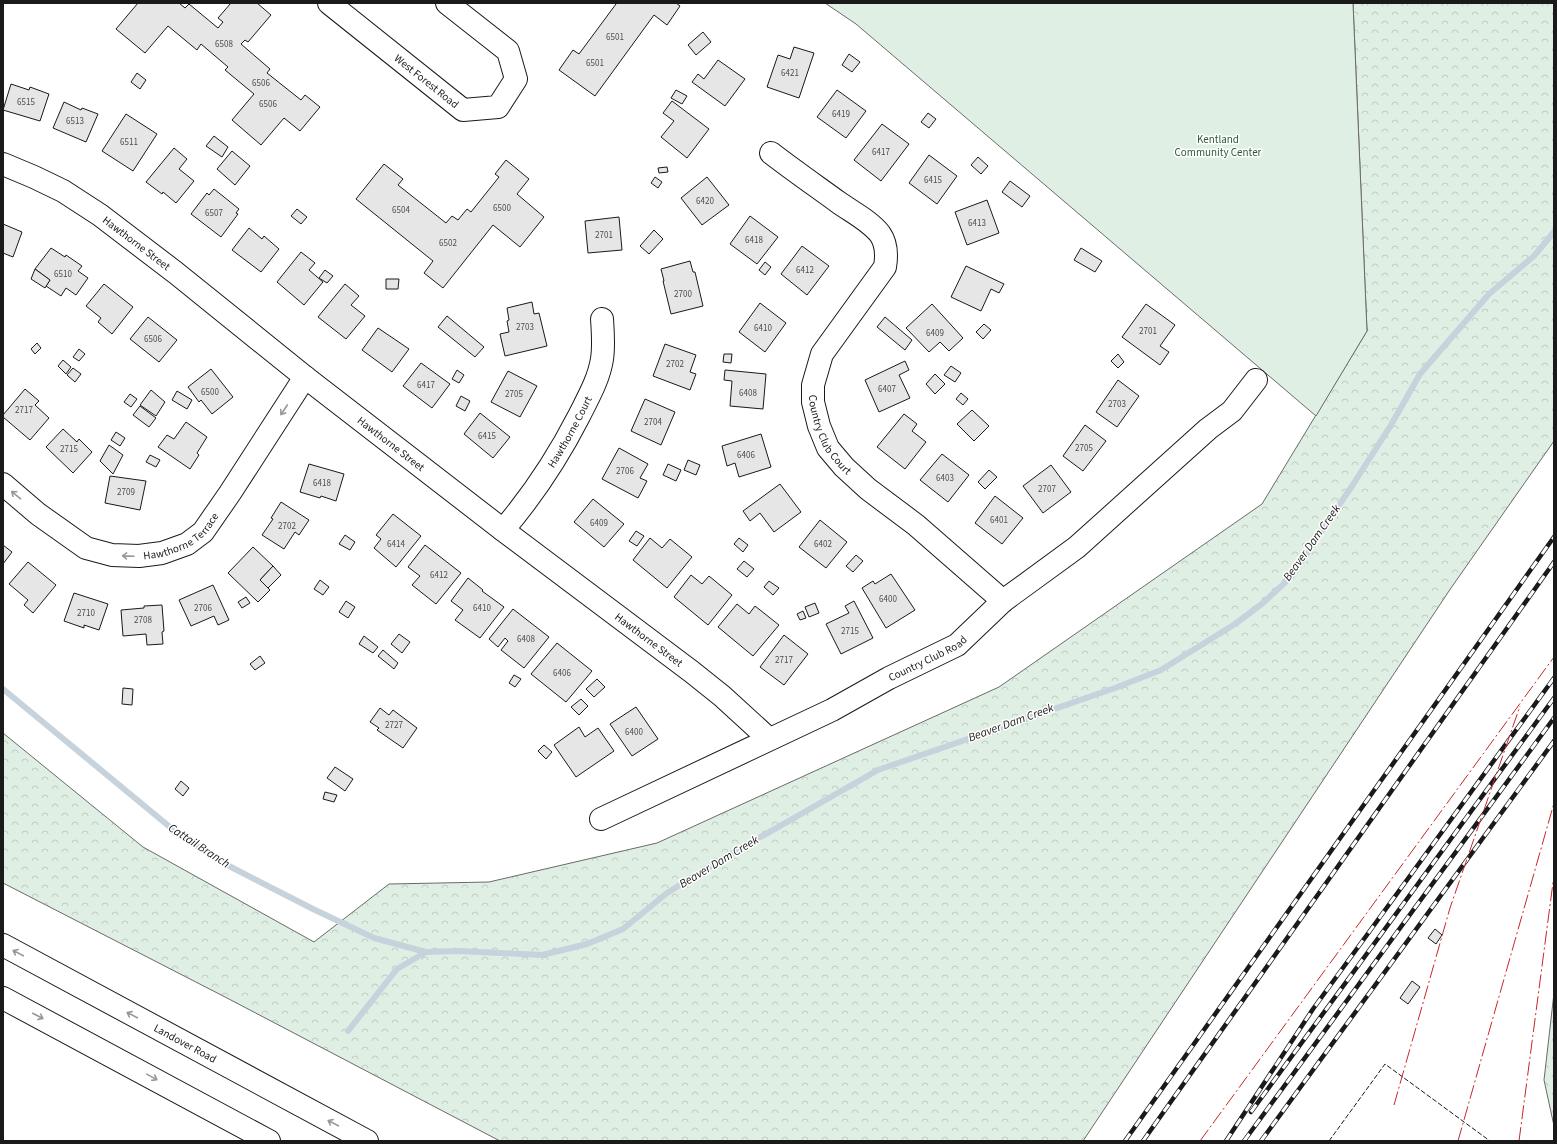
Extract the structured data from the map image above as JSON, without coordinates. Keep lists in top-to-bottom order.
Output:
{
  "streets": {
    "street": [
      "West Forest Road",
      "Hawthorne Street",
      "Hawthorne Court",
      "Country Club Court",
      "Hawthorne Terrace",
      "Country Club Road",
      "Landover Road"
    ]
  },
  "crossings": [
    ["Hawthorne Street", "Hawthorne Court"],
    ["Hawthorne Street", "Hawthorne Terrace"],
    ["Hawthorne Street", "Country Club Road"],
    ["Country Club Court", "Country Club Road"]
  ],
  "water": ["Beaver Dam Creek", "Cattail Branch"],
  "parks": ["Kentland Community Center"],
  "house_numbers": [
    "6501",
    "6508",
    "6501",
    "6421",
    "6506",
    "6515",
    "6506",
    "6419",
    "6513",
    "6511",
    "6417",
    "6415",
    "6420",
    "6500",
    "6504",
    "6507",
    "6413",
    "2701",
    "6418",
    "6502",
    "6412",
    "6510",
    "2700",
    "2703",
    "6410",
    "2701",
    "6409",
    "6506",
    "2702",
    "6417",
    "6407",
    "6500",
    "6408",
    "2705",
    "2703",
    "2717",
    "2704",
    "6415",
    "2705",
    "2715",
    "6406",
    "2706",
    "6403",
    "6418",
    "2707",
    "2709",
    "6401",
    "6409",
    "2702",
    "6414",
    "6402",
    "6412",
    "6400",
    "2706",
    "6410",
    "2710",
    "2708",
    "2715",
    "6408",
    "2717",
    "6406",
    "2727",
    "6400"
  ]
}
